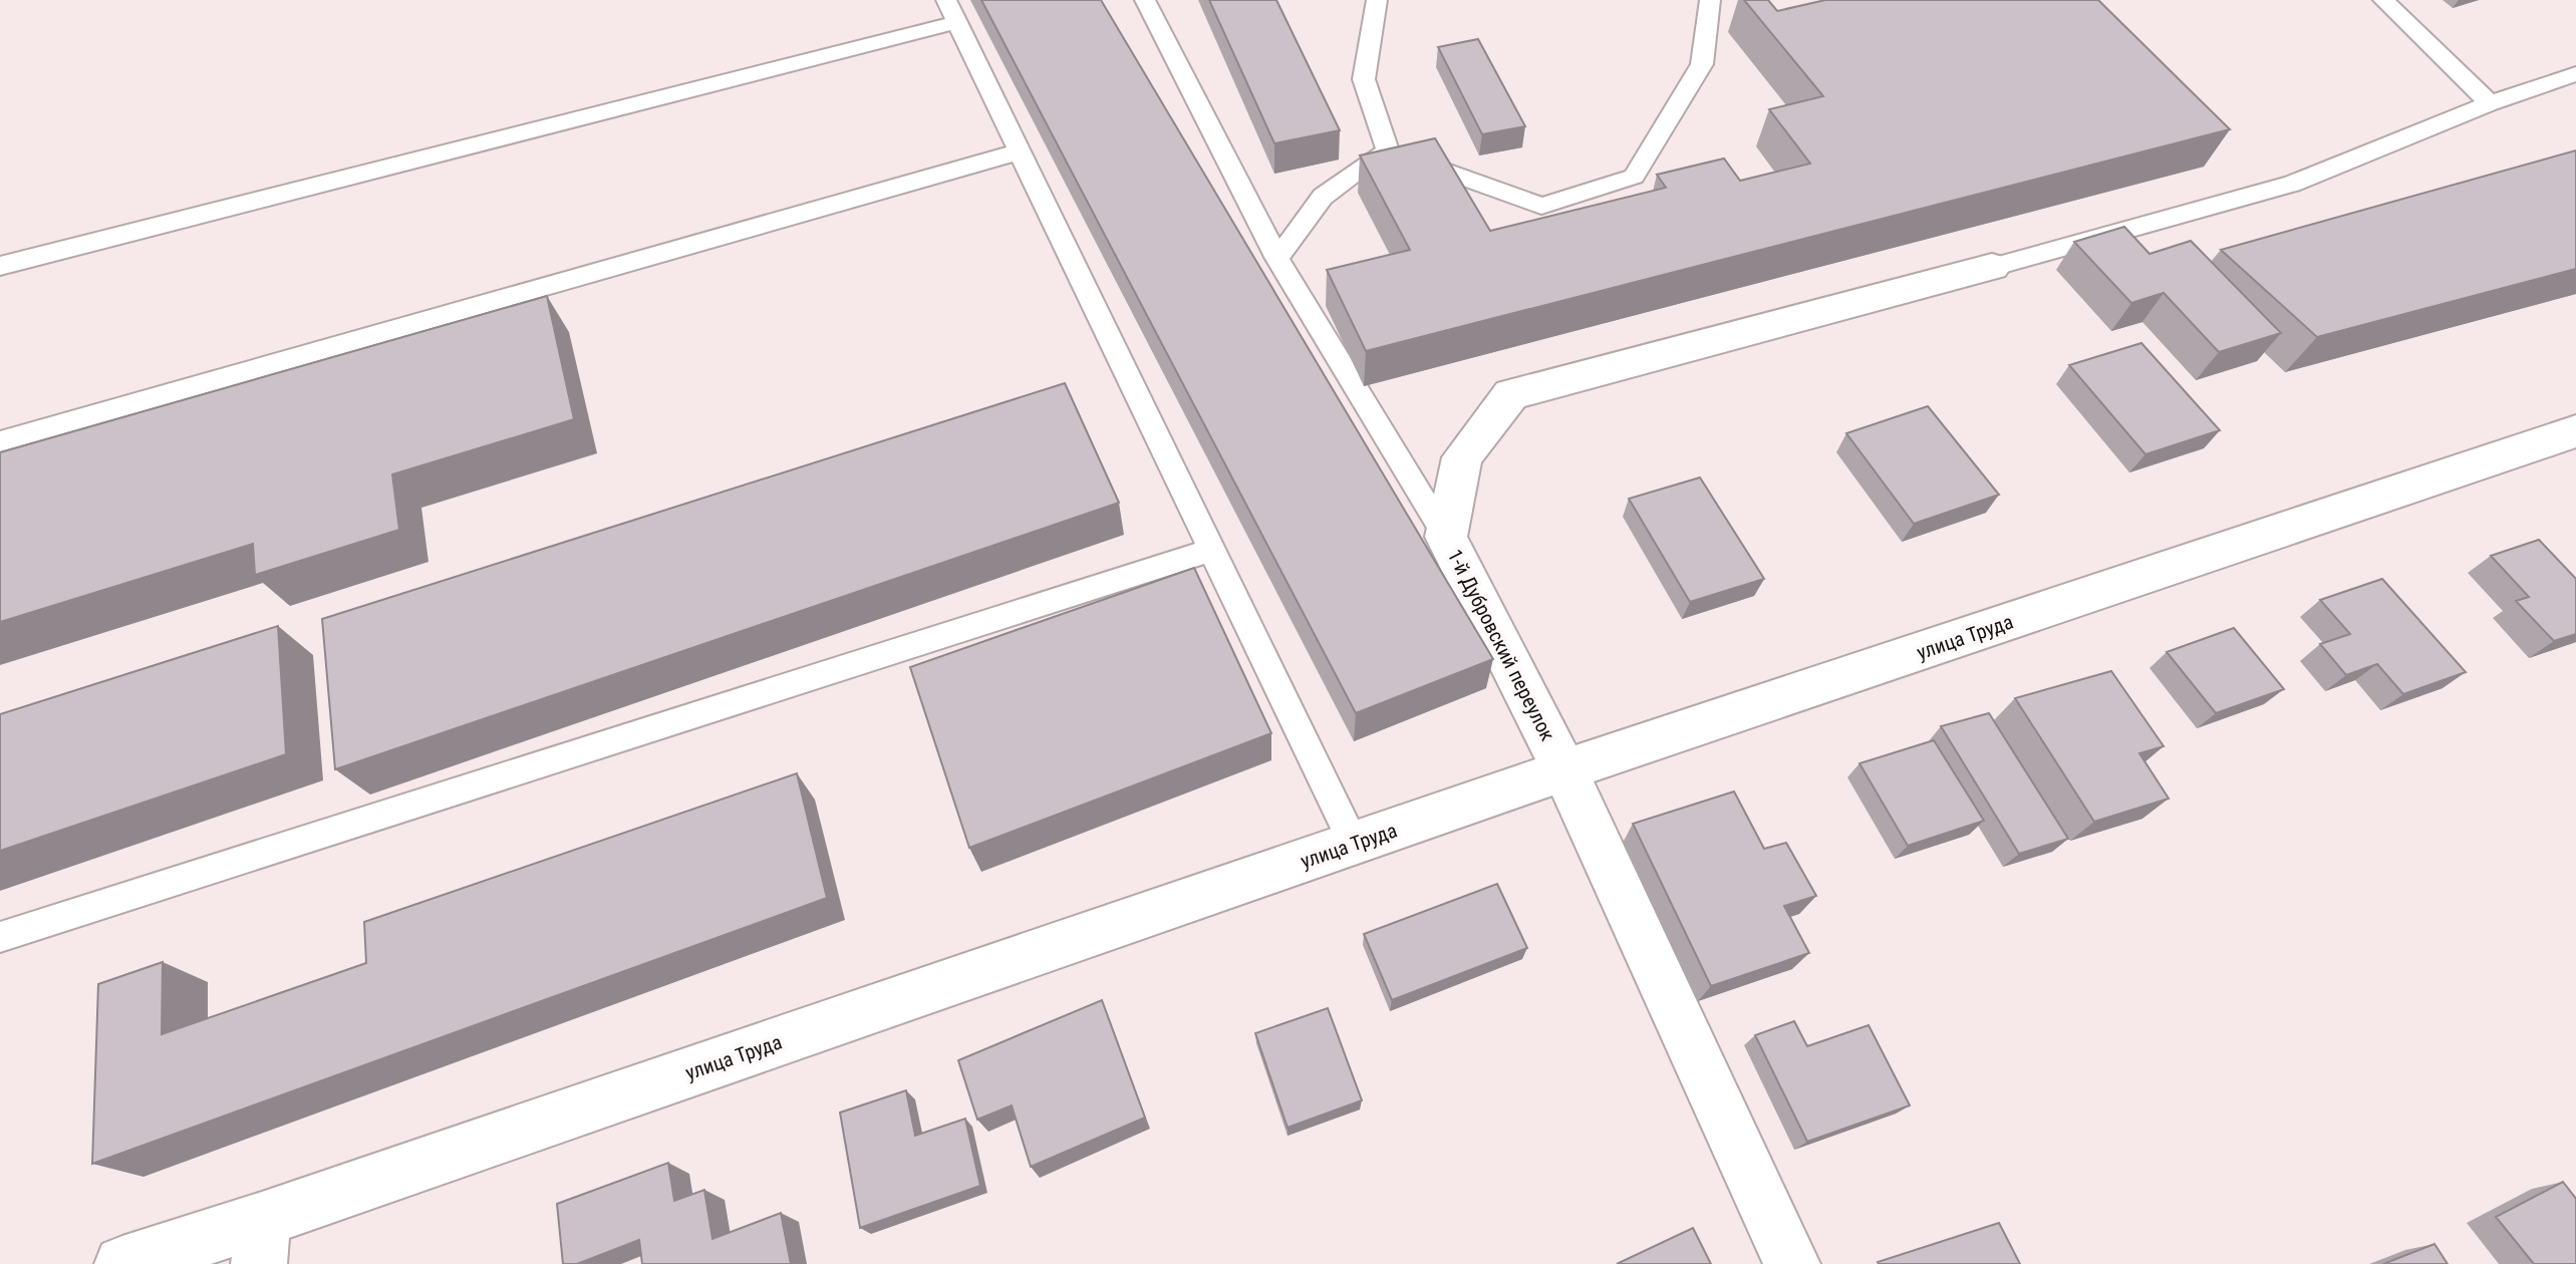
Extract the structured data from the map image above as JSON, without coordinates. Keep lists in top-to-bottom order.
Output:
{
  "streets": {
    "street": ["улица Труда", "1-й Дубровский переулок"]
  },
  "crossings": [
    ["улица Труда", "1-й Дубровский переулок"]
  ]
}
